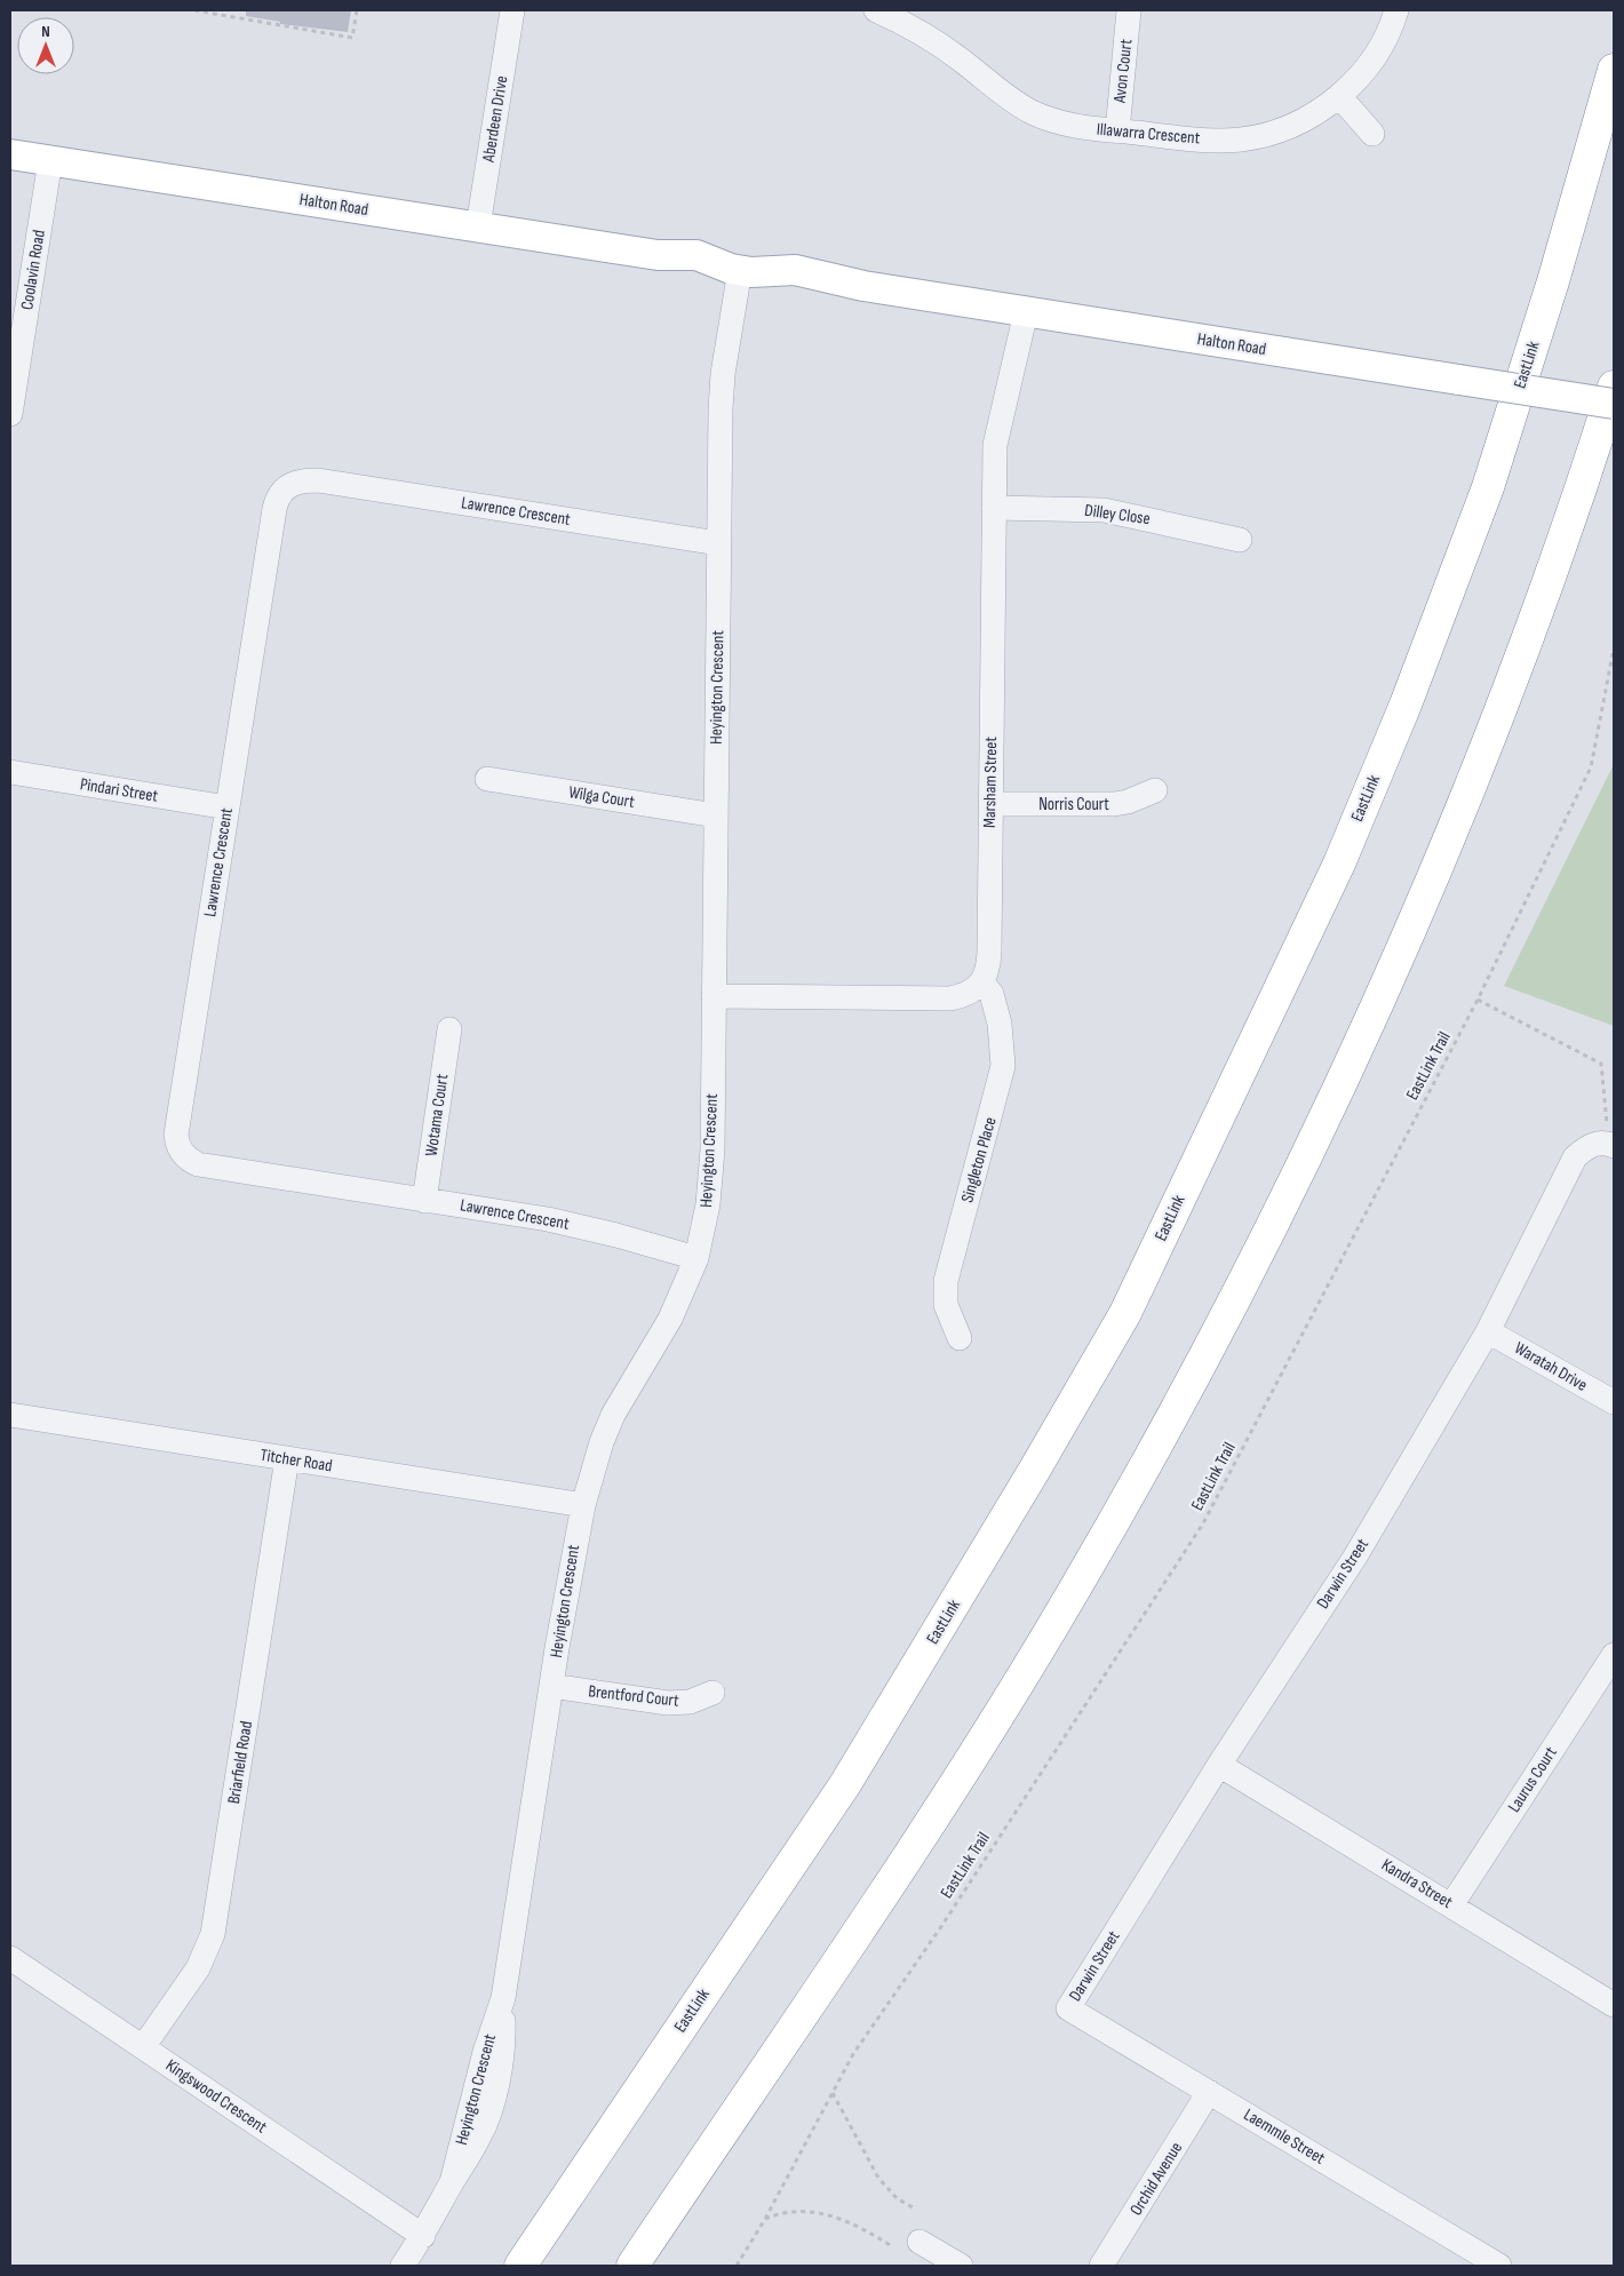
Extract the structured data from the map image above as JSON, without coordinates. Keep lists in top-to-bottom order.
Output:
{
  "streets": {
    "highway": ["EastLink"],
    "main road": ["Halton Road"],
    "street": [
      "Avon Court",
      "Aberdeen Drive",
      "Illawarra Crescent",
      "Coolavin Road",
      "Lawrence Crescent",
      "Dilley Close",
      "Heyington Crescent",
      "Marsham Street",
      "Pindari Street",
      "Wilga Court",
      "Norris Court",
      "Wotama Court",
      "Singleton Place",
      "Waratah Drive",
      "Titcher Road",
      "Darwin Street",
      "Brentford Court",
      "Briarfield Road",
      "Laurus Court",
      "Kandra Street",
      "Kingswood Crescent",
      "Laemmle Street",
      "Orchid Avenue"
    ],
    "path": ["EastLink Trail"]
  },
  "crossings": [
    ["Avon Court", "Illawarra Crescent"],
    ["Aberdeen Drive", "Halton Road"],
    ["Halton Road", "Coolavin Road"],
    ["Halton Road", "Heyington Crescent"],
    ["Halton Road", "Marsham Street"],
    ["Lawrence Crescent", "Heyington Crescent"],
    ["Lawrence Crescent", "Pindari Street"],
    ["Lawrence Crescent", "Wotama Court"],
    ["Dilley Close", "Marsham Street"],
    ["Heyington Crescent", "Wilga Court"],
    ["Heyington Crescent", "Titcher Road"],
    ["Heyington Crescent", "Brentford Court"],
    ["Heyington Crescent", "Kingswood Crescent"],
    ["Marsham Street", "Norris Court"],
    ["Marsham Street", "Singleton Place"],
    ["Waratah Drive", "Darwin Street"],
    ["Titcher Road", "Briarfield Road"],
    ["Darwin Street", "Kandra Street"],
    ["Darwin Street", "Laemmle Street"],
    ["Briarfield Road", "Kingswood Crescent"],
    ["Laurus Court", "Kandra Street"],
    ["Laemmle Street", "Orchid Avenue"]
  ],
  "north": "top"
}
